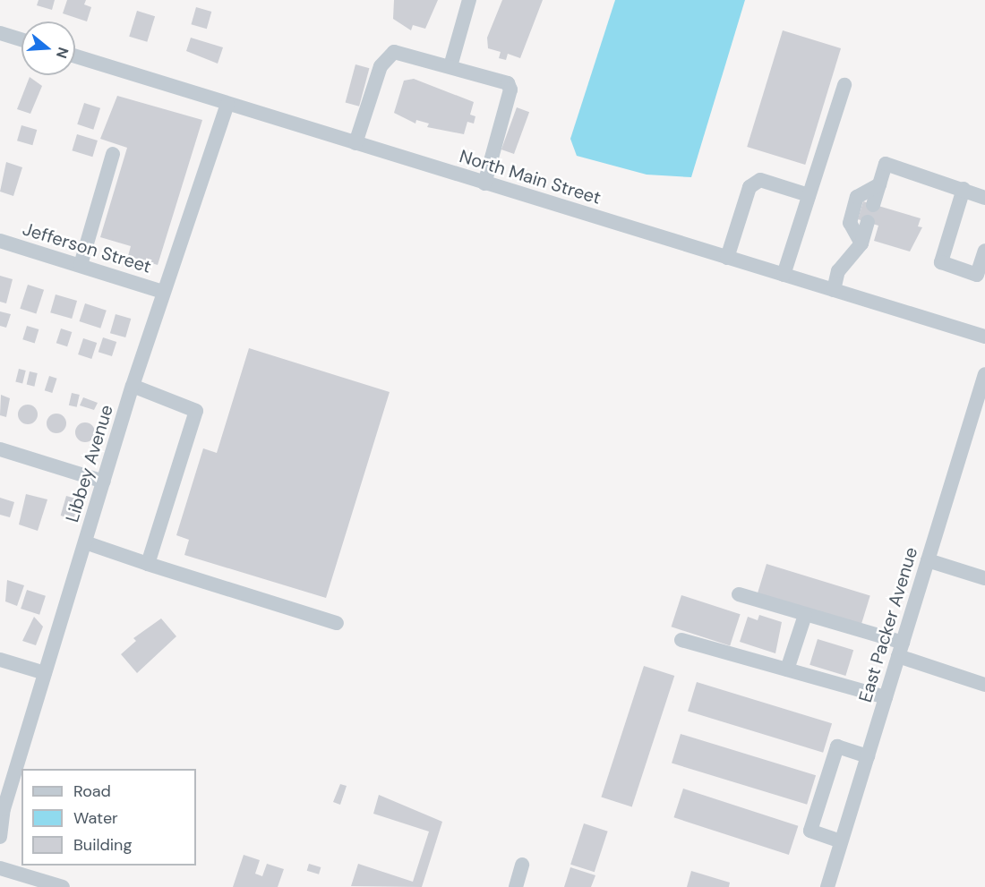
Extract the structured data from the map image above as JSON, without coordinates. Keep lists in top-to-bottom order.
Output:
{
  "streets": {
    "street": [
      "North Main Street",
      "Jefferson Street",
      "Libbey Avenue",
      "East Packer Avenue"
    ]
  },
  "crossings": [
    ["North Main Street", "Libbey Avenue"],
    ["Jefferson Street", "Libbey Avenue"]
  ],
  "legend": ["Road", "Water", "Building"],
  "north": "right"
}
